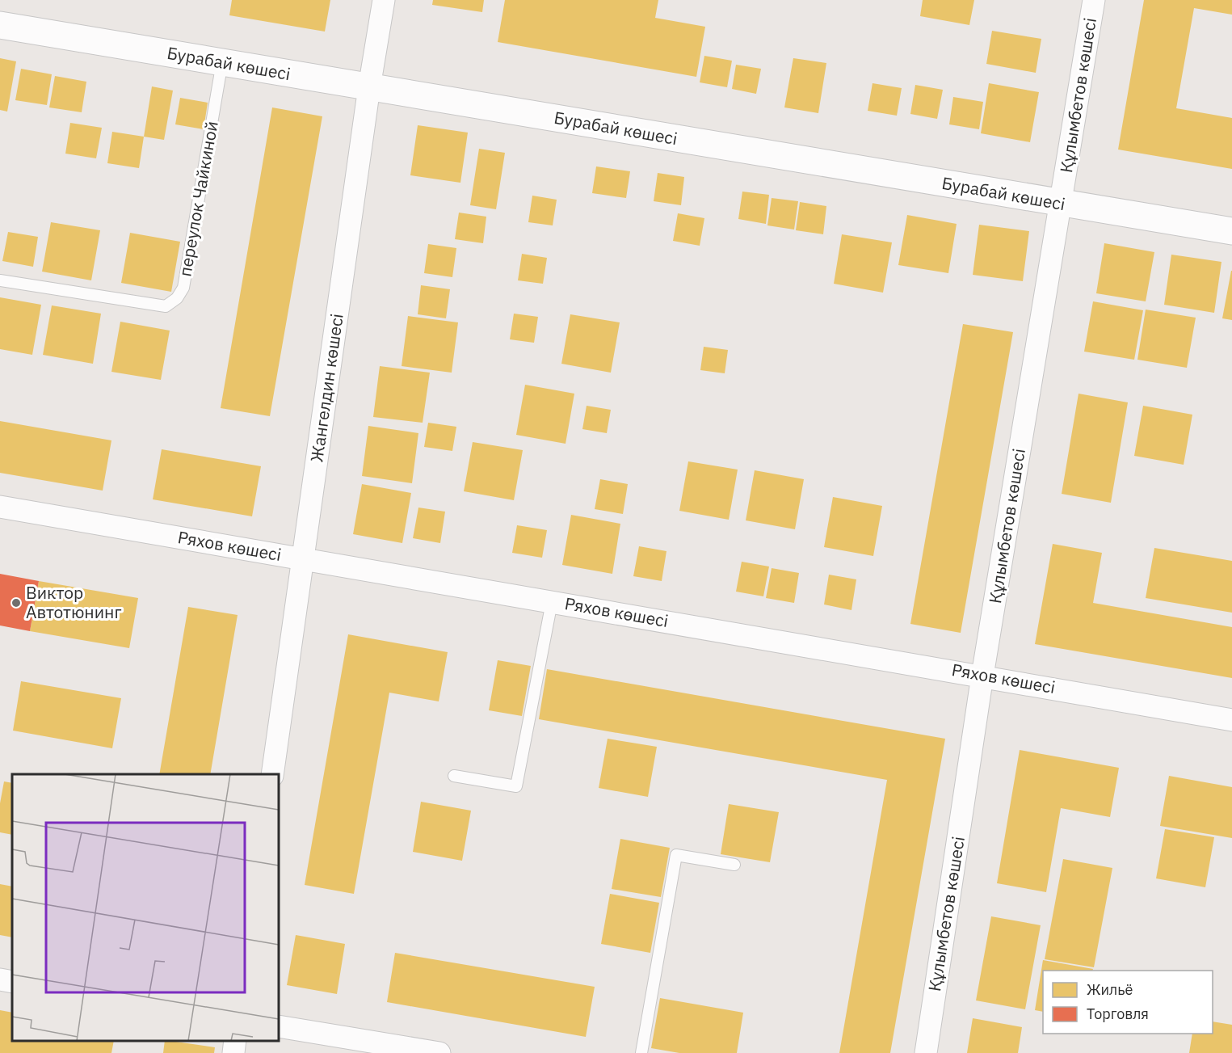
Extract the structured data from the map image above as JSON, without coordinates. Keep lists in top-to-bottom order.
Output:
{
  "streets": {
    "street": [
      "Бурабай көшесі",
      "Құлымбетов көшесі",
      "Жангелдин көшесі",
      "Ряхов көшесі"
    ],
    "lane": ["переулок Чайкиной"]
  },
  "crossings": [
    ["Бурабай көшесі", "Құлымбетов көшесі"],
    ["Бурабай көшесі", "переулок Чайкиной"],
    ["Бурабай көшесі", "Жангелдин көшесі"],
    ["Құлымбетов көшесі", "Ряхов көшесі"],
    ["Жангелдин көшесі", "Ряхов көшесі"]
  ],
  "places": ["Виктор Автотюнинг"],
  "legend": ["Жильё", "Торговля"]
}
